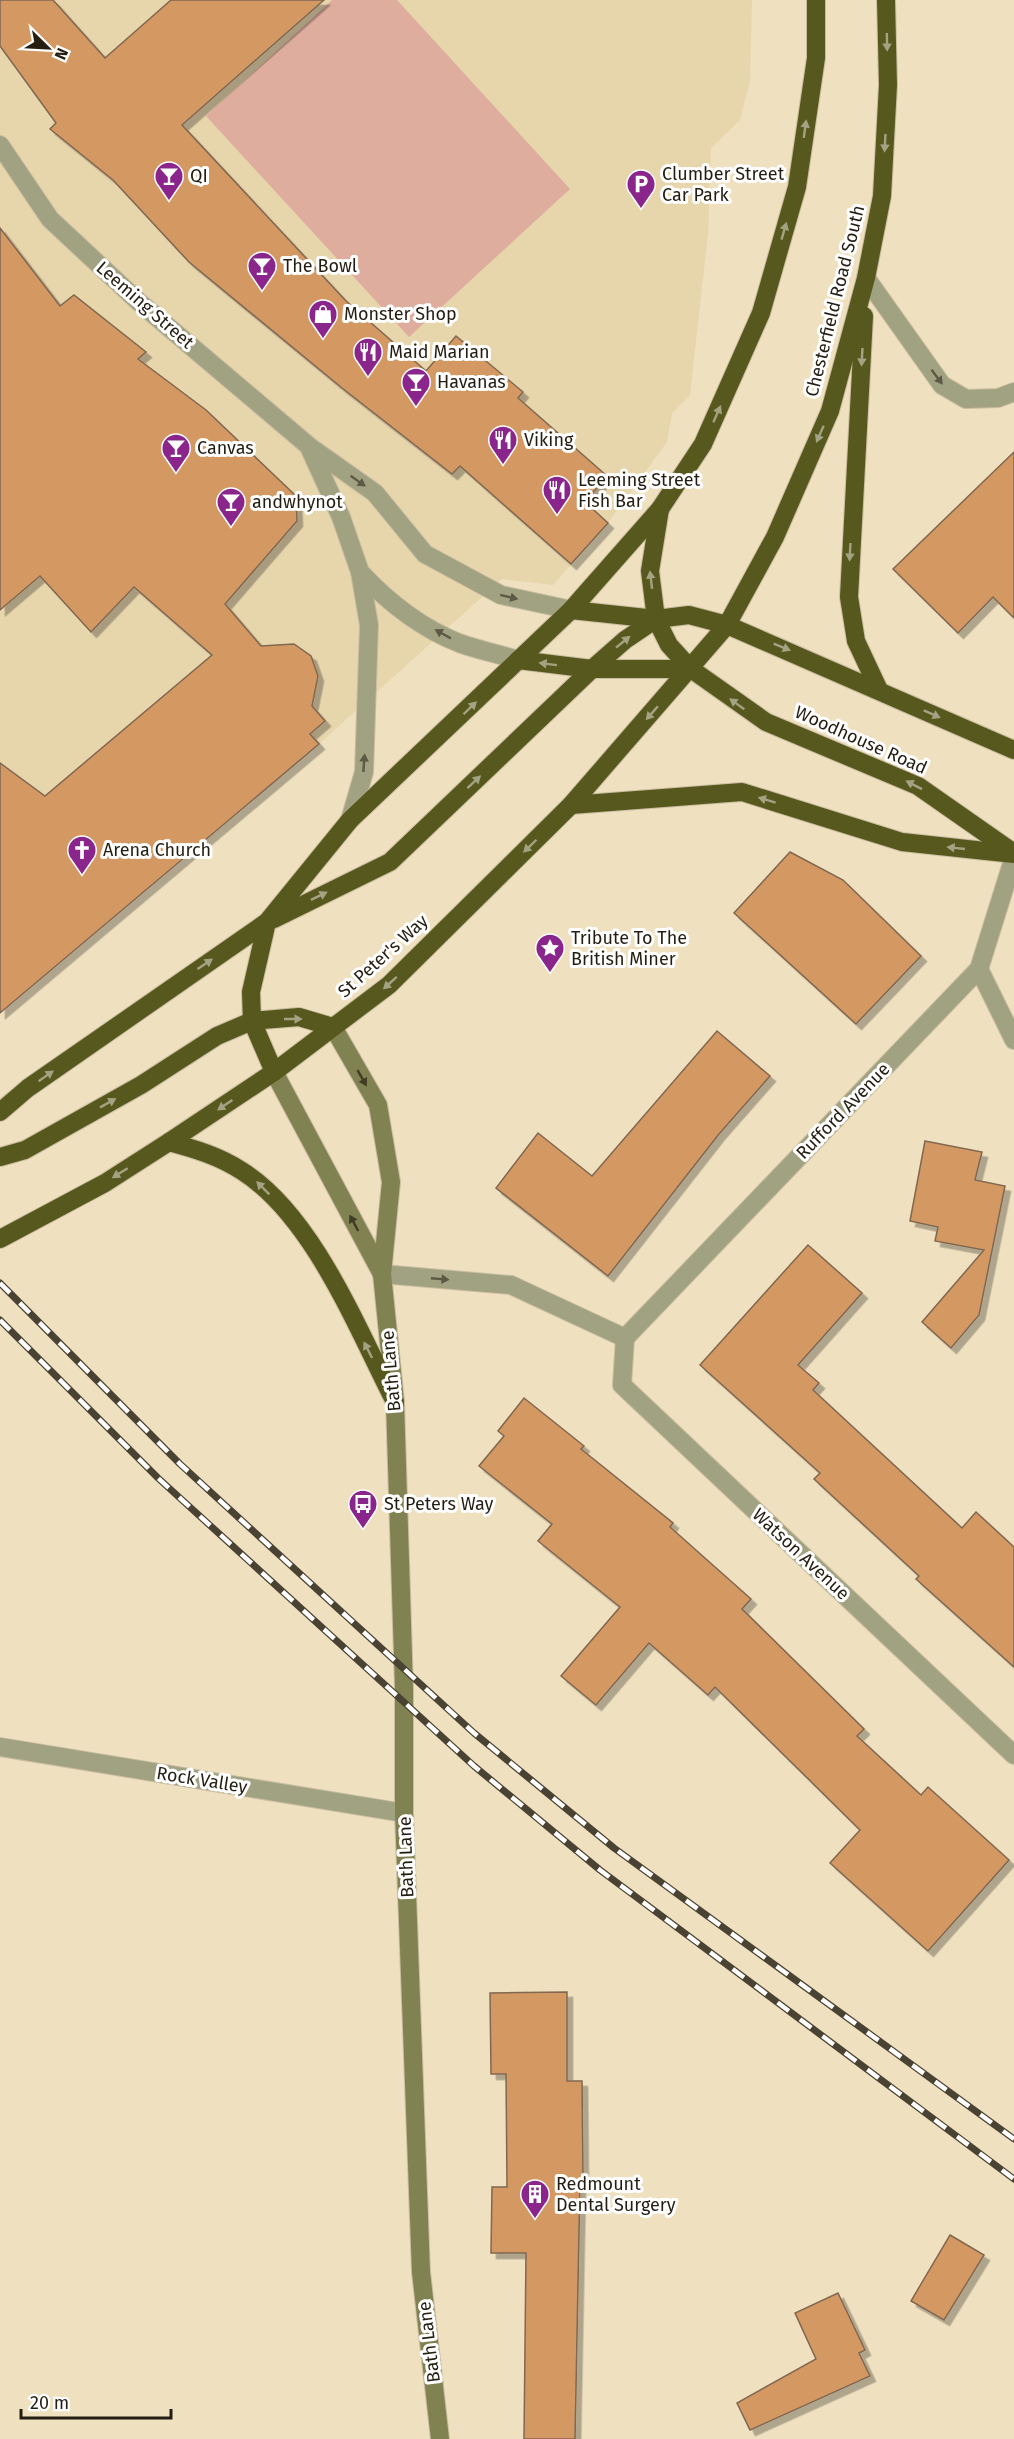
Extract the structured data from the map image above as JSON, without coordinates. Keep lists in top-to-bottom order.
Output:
{
  "streets": {
    "highway": ["Chesterfield Road South", "Woodhouse Road", "St Peter's Way"],
    "main road": ["Bath Lane"],
    "street": [
      "Leeming Street",
      "Rufford Avenue",
      "Watson Avenue",
      "Rock Valley"
    ]
  },
  "crossings": [
    ["Chesterfield Road South", "St Peter's Way"],
    ["Woodhouse Road", "St Peter's Way"],
    ["Woodhouse Road", "Rufford Avenue"],
    ["St Peter's Way", "Bath Lane"],
    ["Rufford Avenue", "Watson Avenue"],
    ["Bath Lane", "Rock Valley"]
  ],
  "places": {
    "bar": [
      "QI",
      "The Bowl",
      "Havanas",
      "Canvas",
      "andwhynot"
    ],
    "parking": ["Clumber Street Car Park"],
    "shop": ["Monster Shop"],
    "restaurant": ["Maid Marian", "Viking", "Leeming Street Fish Bar"],
    "church": ["Arena Church"],
    "place": ["Tribute To The British Miner"],
    "bus stop": ["St Peters Way"],
    "building": ["Redmount Dental Surgery"]
  },
  "scale_bar": "20 m",
  "north": "bottom right"
}
